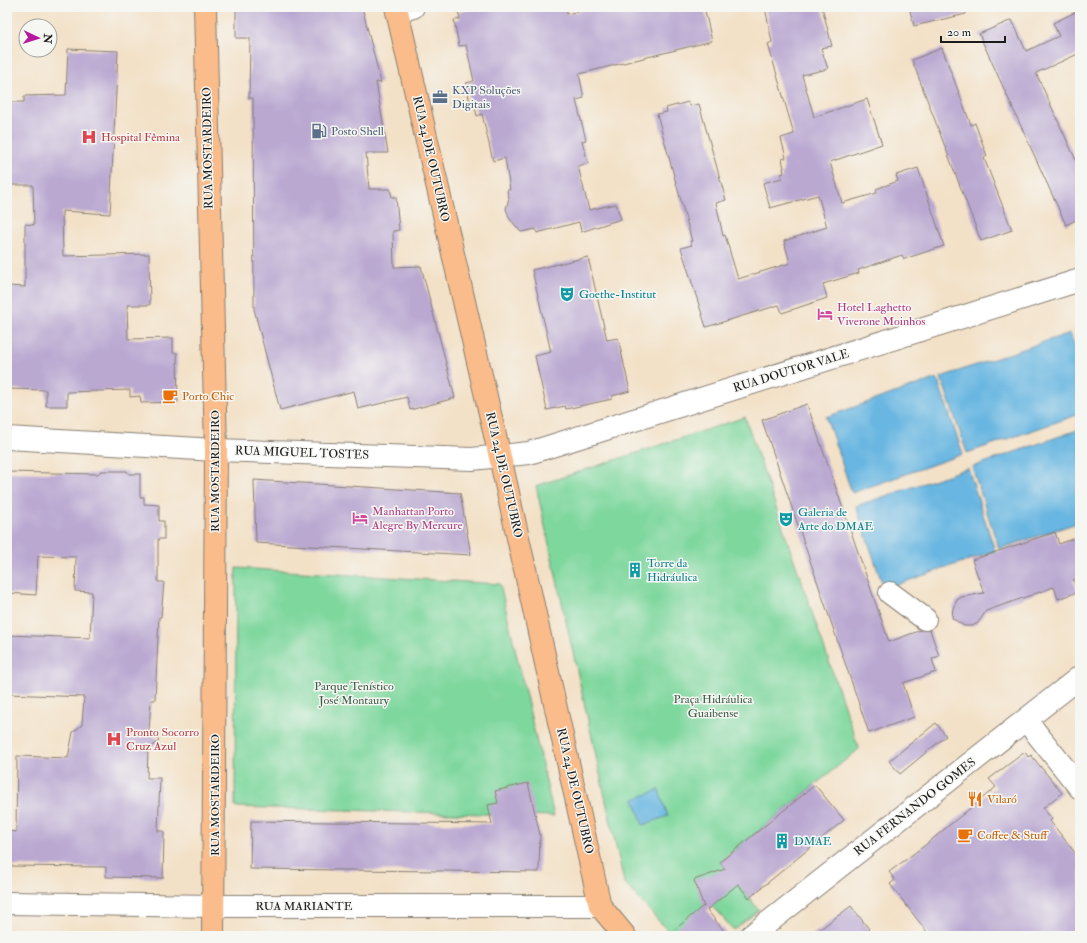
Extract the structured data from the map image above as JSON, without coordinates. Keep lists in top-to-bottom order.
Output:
{
  "streets": {
    "main road": ["RUA MOSTARDEIRO", "RUA 24 DE OUTUBRO"],
    "street": [
      "RUA DOUTOR VALE",
      "RUA MIGUEL TOSTES",
      "RUA FERNANDO GOMES",
      "RUA MARIANTE"
    ]
  },
  "crossings": [
    ["RUA MOSTARDEIRO", "RUA MIGUEL TOSTES"],
    ["RUA MOSTARDEIRO", "RUA MARIANTE"],
    ["RUA 24 DE OUTUBRO", "RUA DOUTOR VALE"],
    ["RUA 24 DE OUTUBRO", "RUA MIGUEL TOSTES"],
    ["RUA 24 DE OUTUBRO", "RUA MARIANTE"],
    ["RUA DOUTOR VALE", "RUA MIGUEL TOSTES"]
  ],
  "parks": ["Parque Tenístico José Montaury", "Praça Hidráulica Guaibense"],
  "places": {
    "office": ["KXP Soluções Digitais"],
    "fuel station": ["Posto Shell"],
    "hospital": ["Hospital Fêmina", "Pronto Socorro Cruz Azul"],
    "theatre": ["Goethe-Institut", "Galeria de Arte do DMAE"],
    "hotel": ["Hotel Laghetto Viverone Moinhos", "Manhattan Porto Alegre By Mercure"],
    "cafe": ["Porto Chic", "Coffee & Stuff"],
    "building": ["Torre da Hidráulica", "DMAE"],
    "restaurant": ["Vilaró"]
  },
  "scale_bar": "20 m",
  "north": "right"
}
